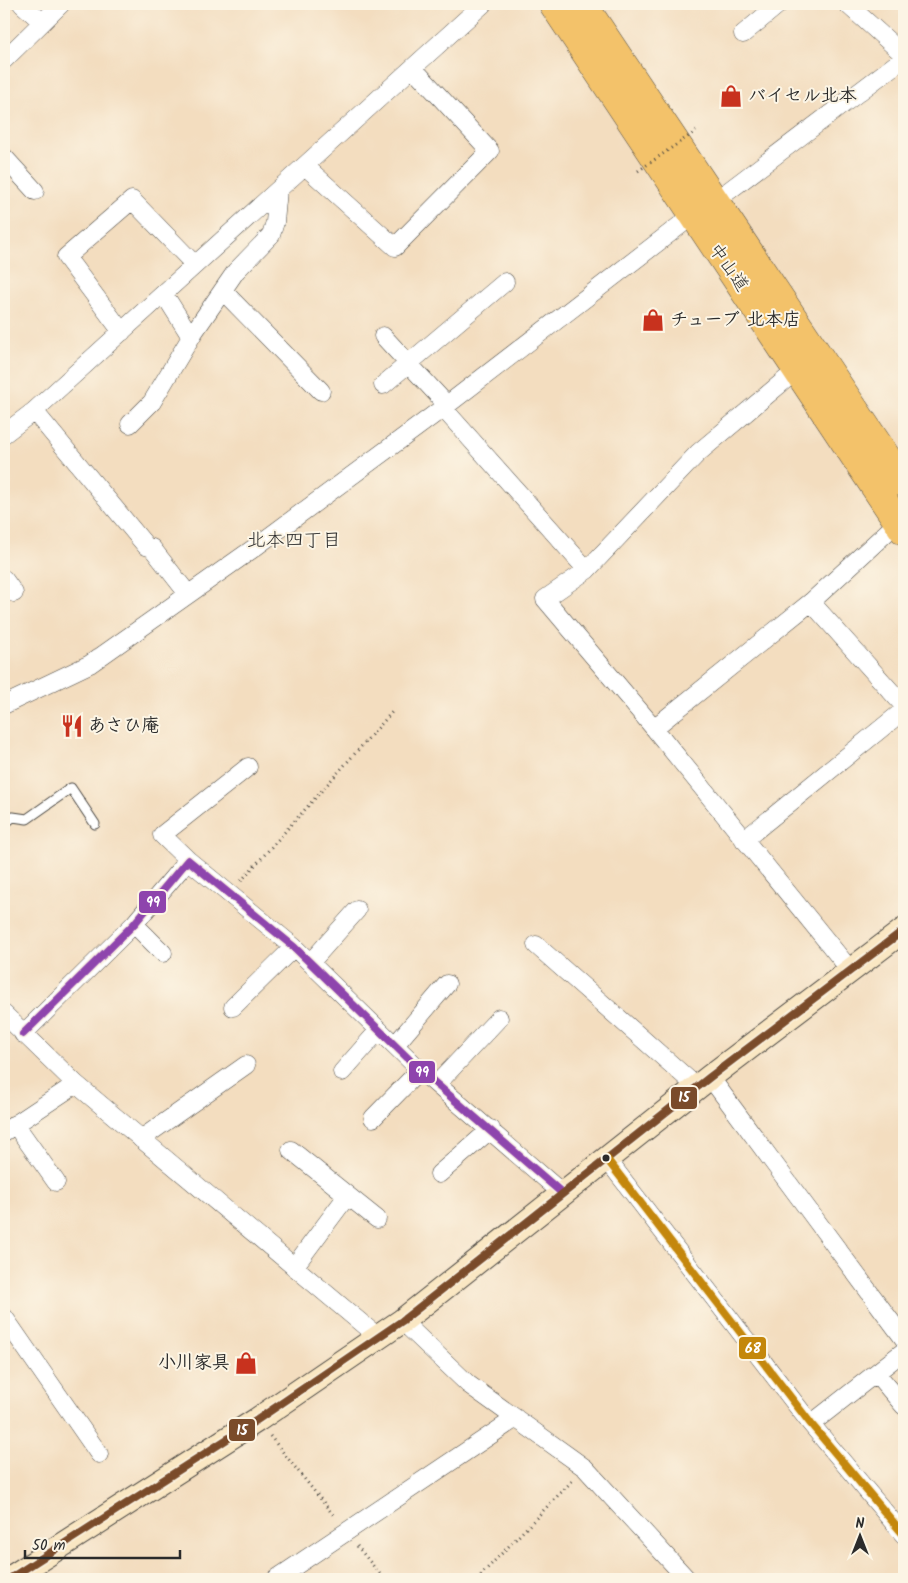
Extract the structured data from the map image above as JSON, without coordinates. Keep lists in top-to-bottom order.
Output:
{
  "streets": {
    "highway": ["中山道"]
  },
  "districts": ["北本四丁目"],
  "places": {
    "shop": ["バイセル北本", "チューブ 北本店", "小川家具"],
    "restaurant": ["あさひ庵"]
  },
  "lines": ["transit line 99", "transit line 15", "transit line 68"],
  "scale_bar": "50 m",
  "north": "top"
}
